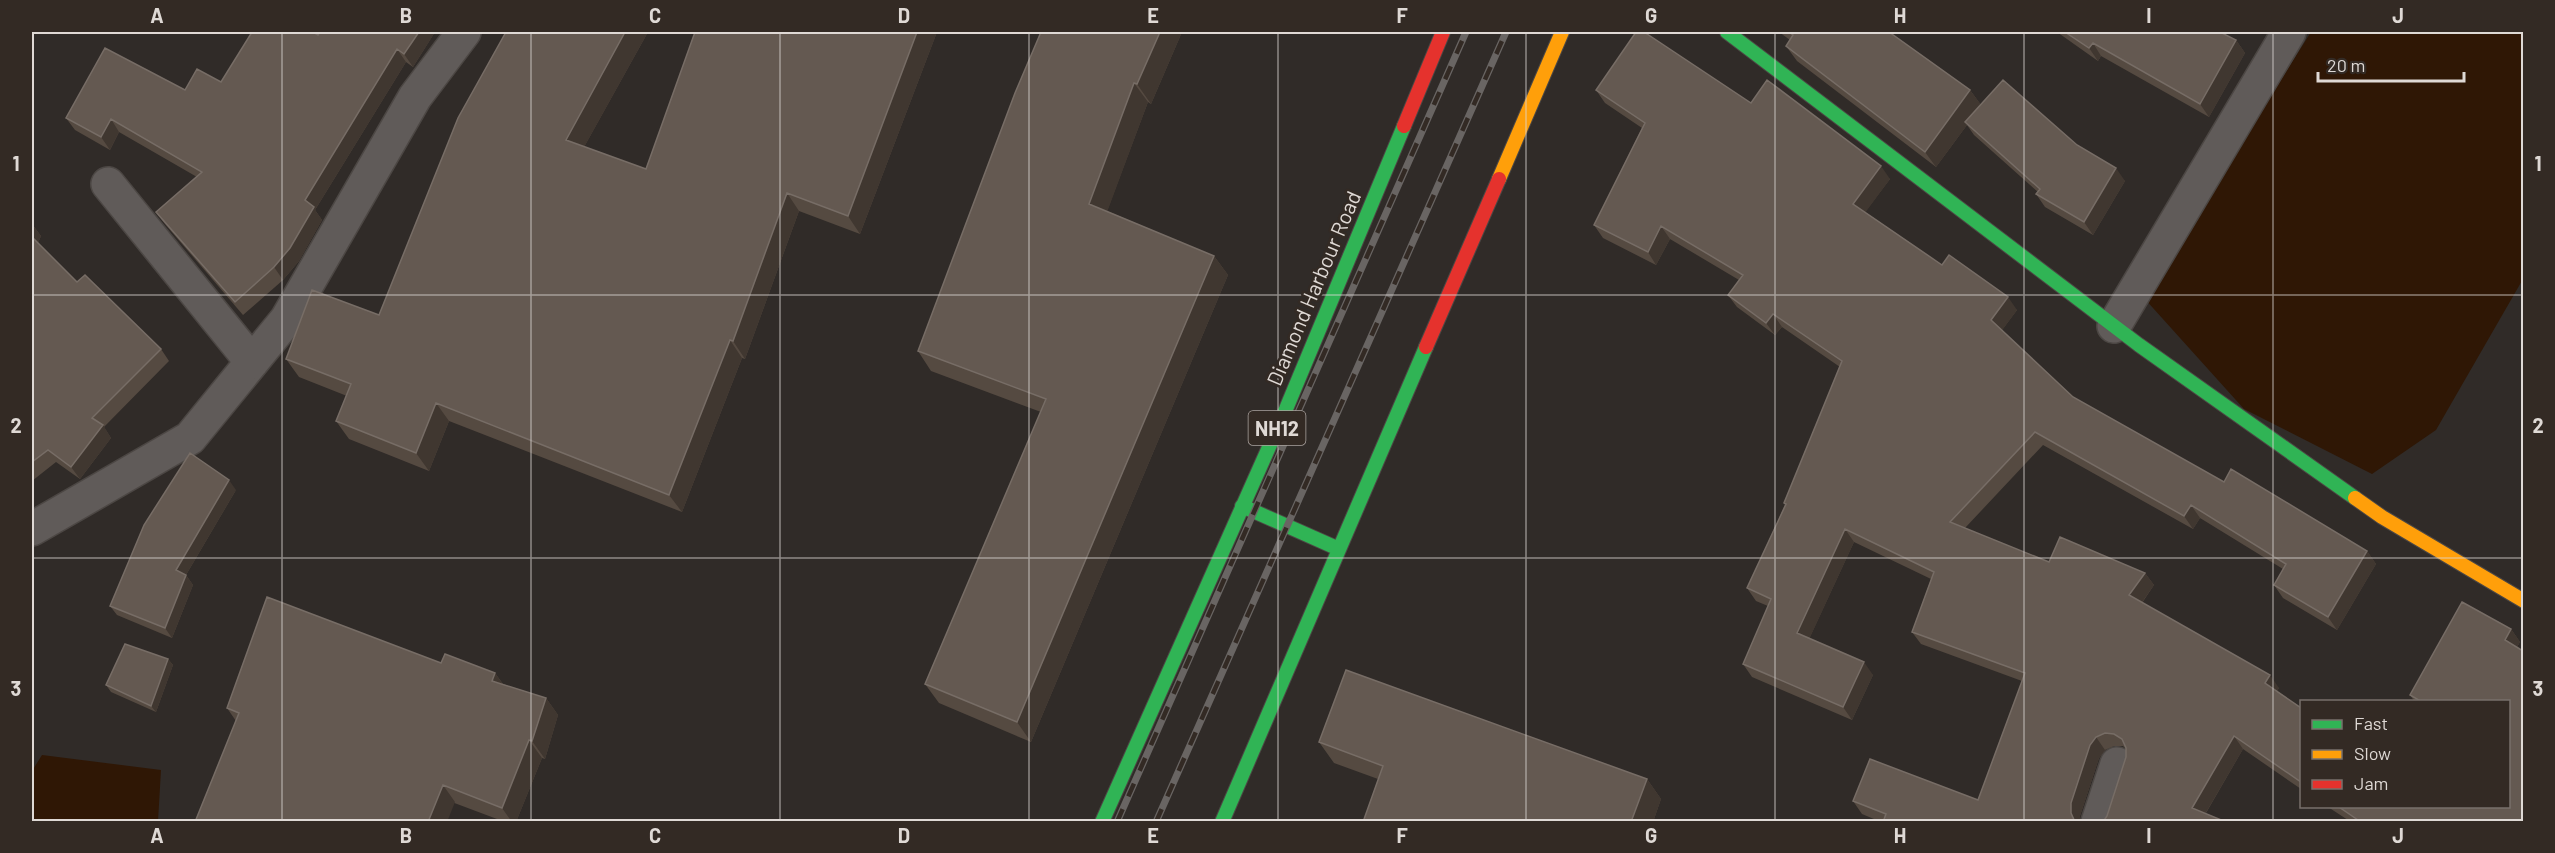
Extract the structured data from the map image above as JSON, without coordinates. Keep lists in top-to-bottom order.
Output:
{
  "streets": {
    "main road": ["Diamond Harbour Road", "NH12"]
  },
  "legend": ["Fast", "Slow", "Jam"],
  "scale_bar": "20 m",
  "grid": {
    "columns": [
      "A",
      "B",
      "C",
      "D",
      "E",
      "F",
      "G",
      "H",
      "I",
      "J"
    ],
    "rows": ["1", "2", "3"]
  }
}
